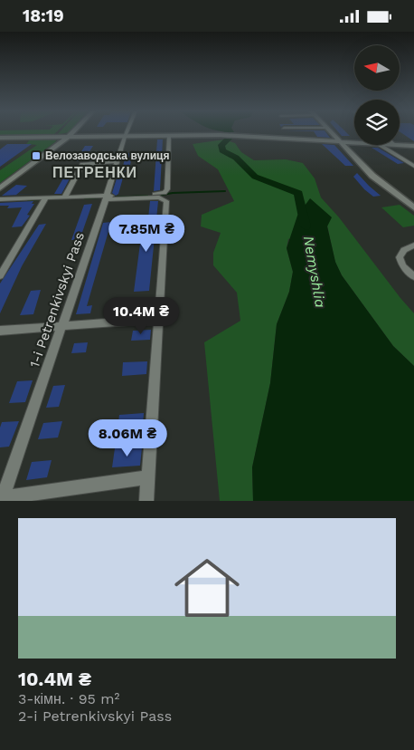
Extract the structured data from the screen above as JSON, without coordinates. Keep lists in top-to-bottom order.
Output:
{
  "streets": {
    "street": ["1-i Petrenkivskyi Pass"]
  },
  "districts": ["ПЕТРЕНКИ"],
  "water": ["Nemyshlia"],
  "places": {
    "transit": ["Велозаводська вулиця"]
  },
  "north": "left",
  "page": {
    "status": "18:19",
    "price": ["7.85M ₴", "10.4M ₴", "8.06M ₴"],
    "list": [
      {
        "name": "10.4M ₴",
        "note": "3-кімн. · 95 m² · 2-i Petrenkivskyi Pass"
      }
    ]
  }
}
